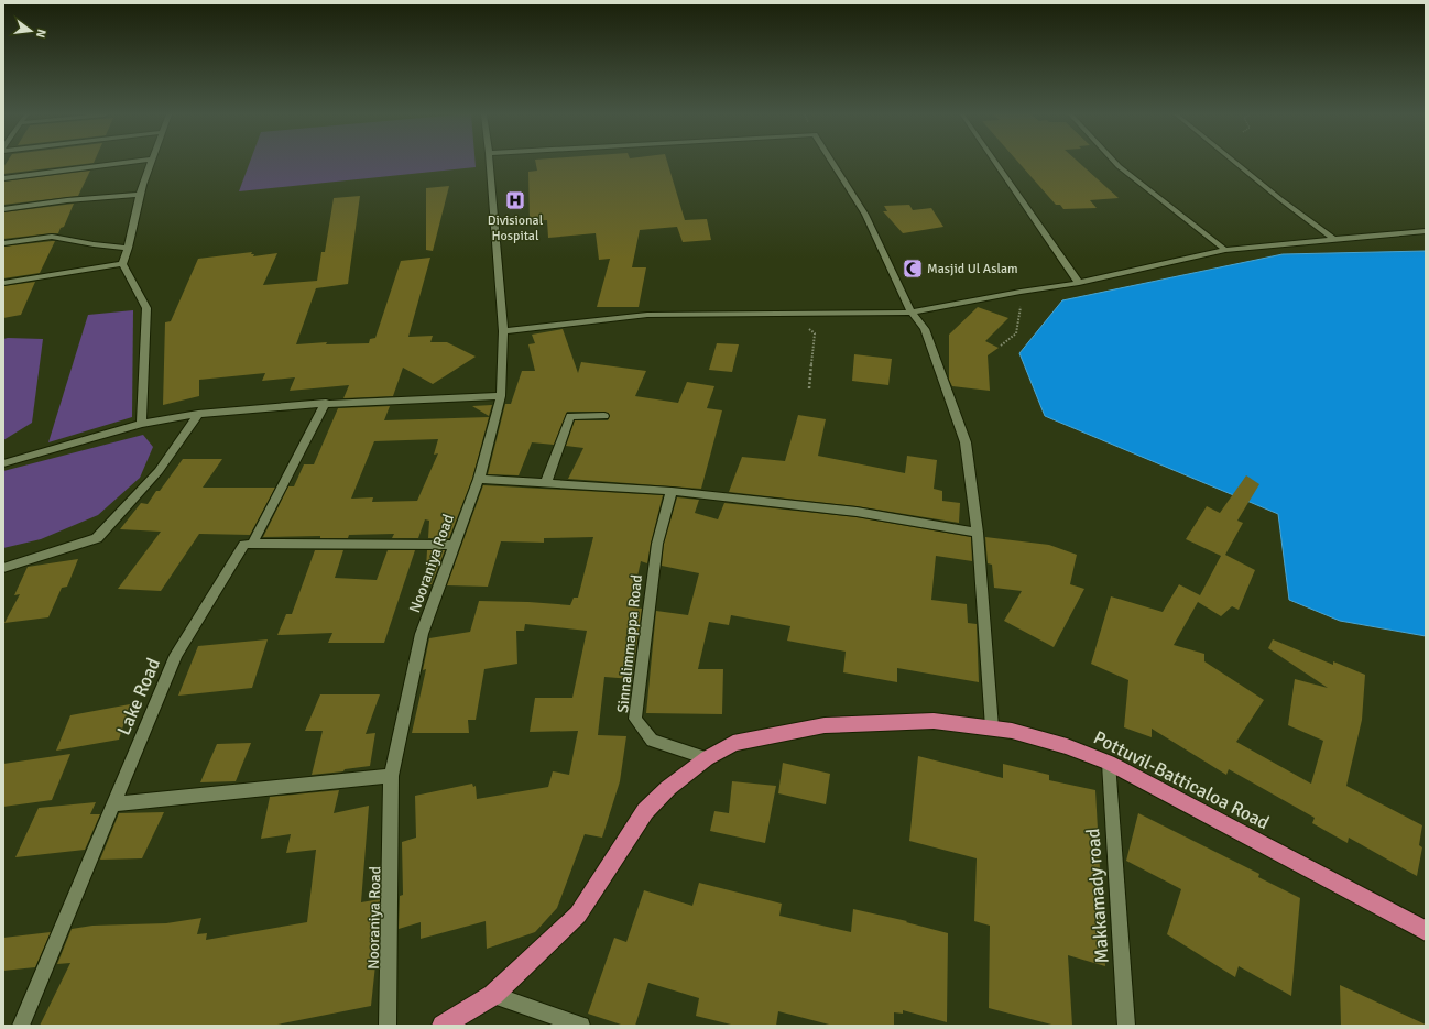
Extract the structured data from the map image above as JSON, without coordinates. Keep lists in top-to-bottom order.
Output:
{
  "streets": {
    "highway": ["Pottuvil-Batticaloa Road"],
    "street": [
      "Nooraniya Road",
      "Sinnalimmappa Road",
      "Lake Road",
      "Makkamady road"
    ]
  },
  "crossings": [
    ["Sinnalimmappa Road", "Pottuvil-Batticaloa Road"],
    ["Pottuvil-Batticaloa Road", "Makkamady road"]
  ],
  "places": {
    "hospital": ["Divisional Hospital"],
    "mosque": ["Masjid Ul Aslam"]
  },
  "north": "right"
}
